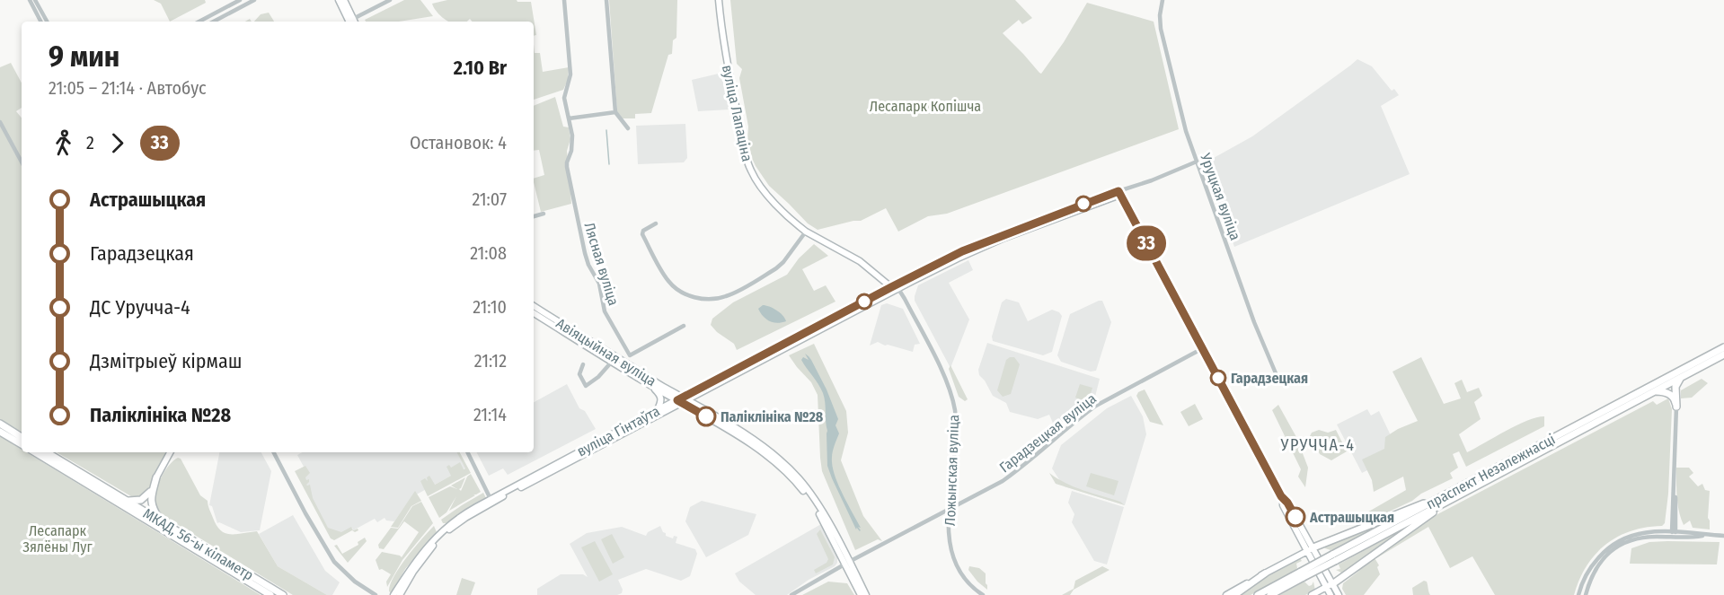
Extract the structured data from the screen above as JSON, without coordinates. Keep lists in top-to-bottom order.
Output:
{
  "streets": {
    "highway": ["праспект Незалежнасці", "МКАД, 56-ы кіламетр"],
    "main road": ["вуліца Лапаціна", "Авіяцыйная вуліца", "вуліца Гінтаўта"],
    "street": [
      "Уруцкая вуліца",
      "Лясная вуліца",
      "Гарадзецкая вуліца",
      "Ложынская вуліца"
    ]
  },
  "crossings": [
    ["вуліца Лапаціна", "вуліца Гінтаўта"],
    ["вуліца Лапаціна", "Ложынская вуліца"],
    ["Авіяцыйная вуліца", "вуліца Гінтаўта"],
    ["вуліца Гінтаўта", "Ложынская вуліца"],
    ["Гарадзецкая вуліца", "Ложынская вуліца"]
  ],
  "districts": ["УРУЧЧА-4"],
  "parks": ["Лесапарк Копішча", "Лесапарк Зялёны Луг"],
  "places": ["Гарадзецкая", "Паліклініка №28", "Астрашыцкая"],
  "lines": ["bus line 33"],
  "page": {
    "on_map": "33",
    "heading": ["9 мин", "21:05 – 21:14 · Автобус", "2.10 Br"],
    "legs": ["2", "33", "Остановок: 4"],
    "list": [
      {
        "name": "Астрашыцкая",
        "value": "21:07"
      },
      {
        "name": "Гарадзецкая",
        "value": "21:08"
      },
      {
        "name": "ДС Уручча-4",
        "value": "21:10"
      },
      {
        "name": "Дзмітрыеў кірмаш",
        "value": "21:12"
      },
      {
        "name": "Паліклініка №28",
        "value": "21:14"
      }
    ]
  }
}
